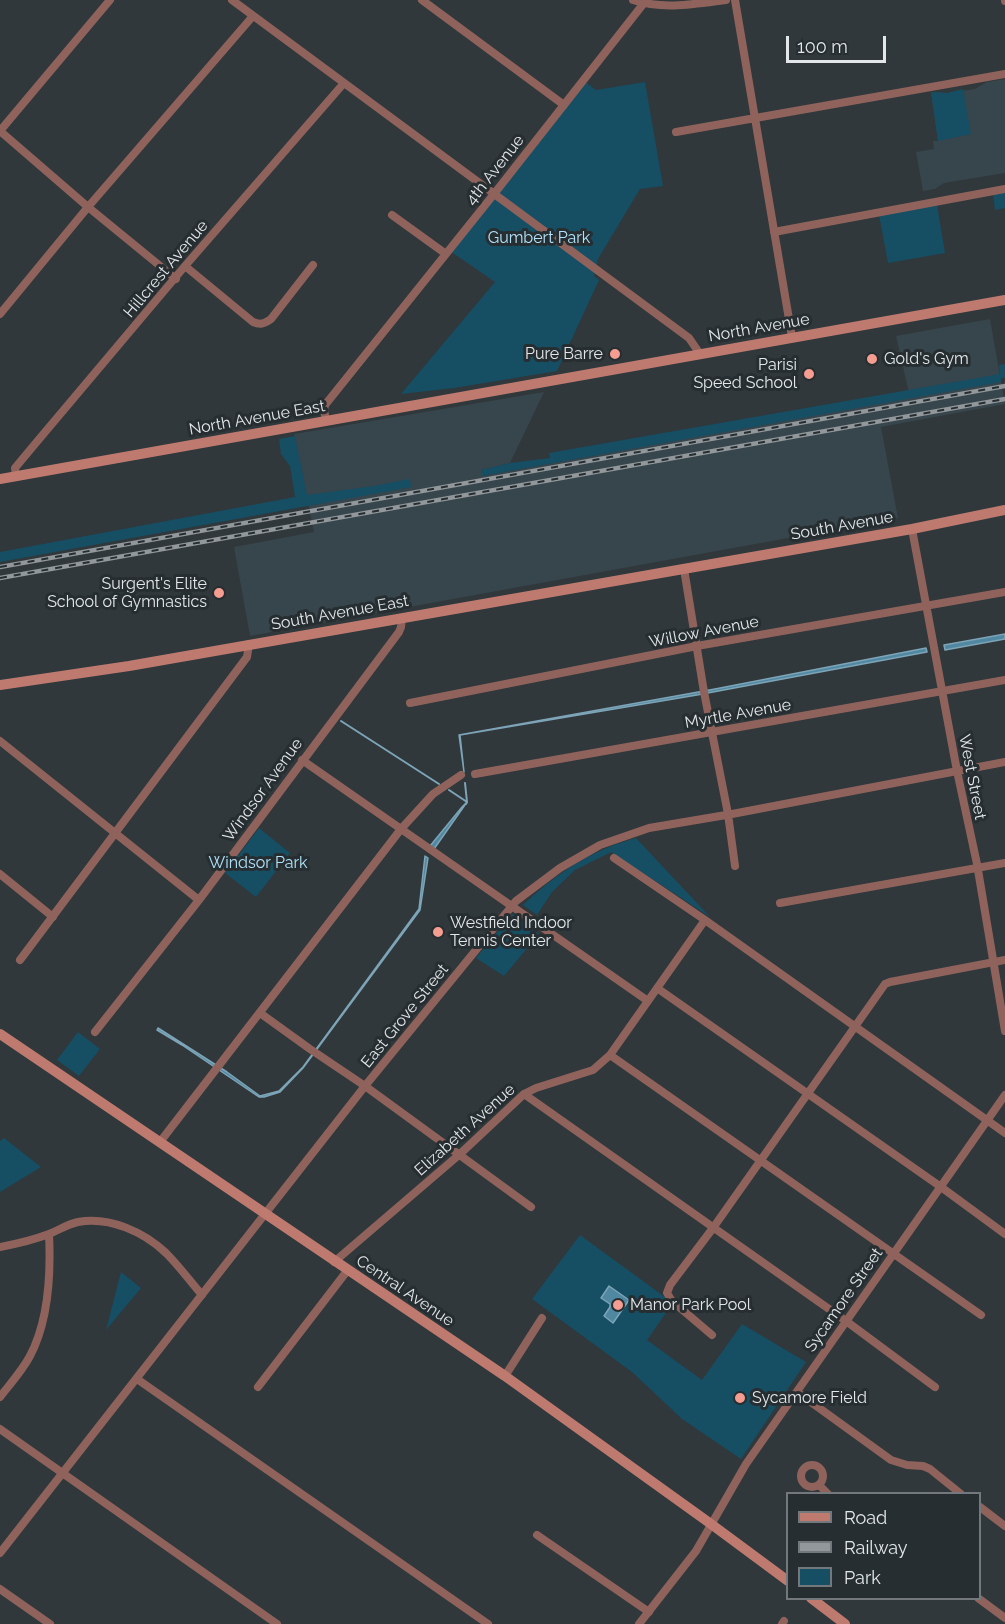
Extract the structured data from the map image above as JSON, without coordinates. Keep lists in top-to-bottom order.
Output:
{
  "streets": {
    "main road": [
      "North Avenue",
      "North Avenue East",
      "South Avenue",
      "South Avenue East",
      "Central Avenue"
    ],
    "street": [
      "4th Avenue",
      "Hillcrest Avenue",
      "Willow Avenue",
      "Myrtle Avenue",
      "West Street",
      "Windsor Avenue",
      "East Grove Street",
      "Elizabeth Avenue",
      "Sycamore Street"
    ]
  },
  "crossings": [
    ["4th Avenue", "North Avenue East"],
    ["Hillcrest Avenue", "North Avenue East"],
    ["North Avenue", "North Avenue East"],
    ["South Avenue", "South Avenue East"],
    ["South Avenue", "West Street"],
    ["South Avenue East", "Windsor Avenue"],
    ["Willow Avenue", "West Street"],
    ["Myrtle Avenue", "West Street"],
    ["West Street", "East Grove Street"],
    ["East Grove Street", "Central Avenue"],
    ["Elizabeth Avenue", "Central Avenue"],
    ["Central Avenue", "Sycamore Street"]
  ],
  "parks": ["Gumbert Park", "Windsor Park"],
  "places": [
    "Pure Barre",
    "Gold's Gym",
    "Parisi Speed School",
    "Surgent's Elite School of Gymnastics",
    "Westfield Indoor Tennis Center",
    "Manor Park Pool",
    "Sycamore Field"
  ],
  "legend": ["Road", "Railway", "Park"],
  "scale_bar": "100 m"
}
